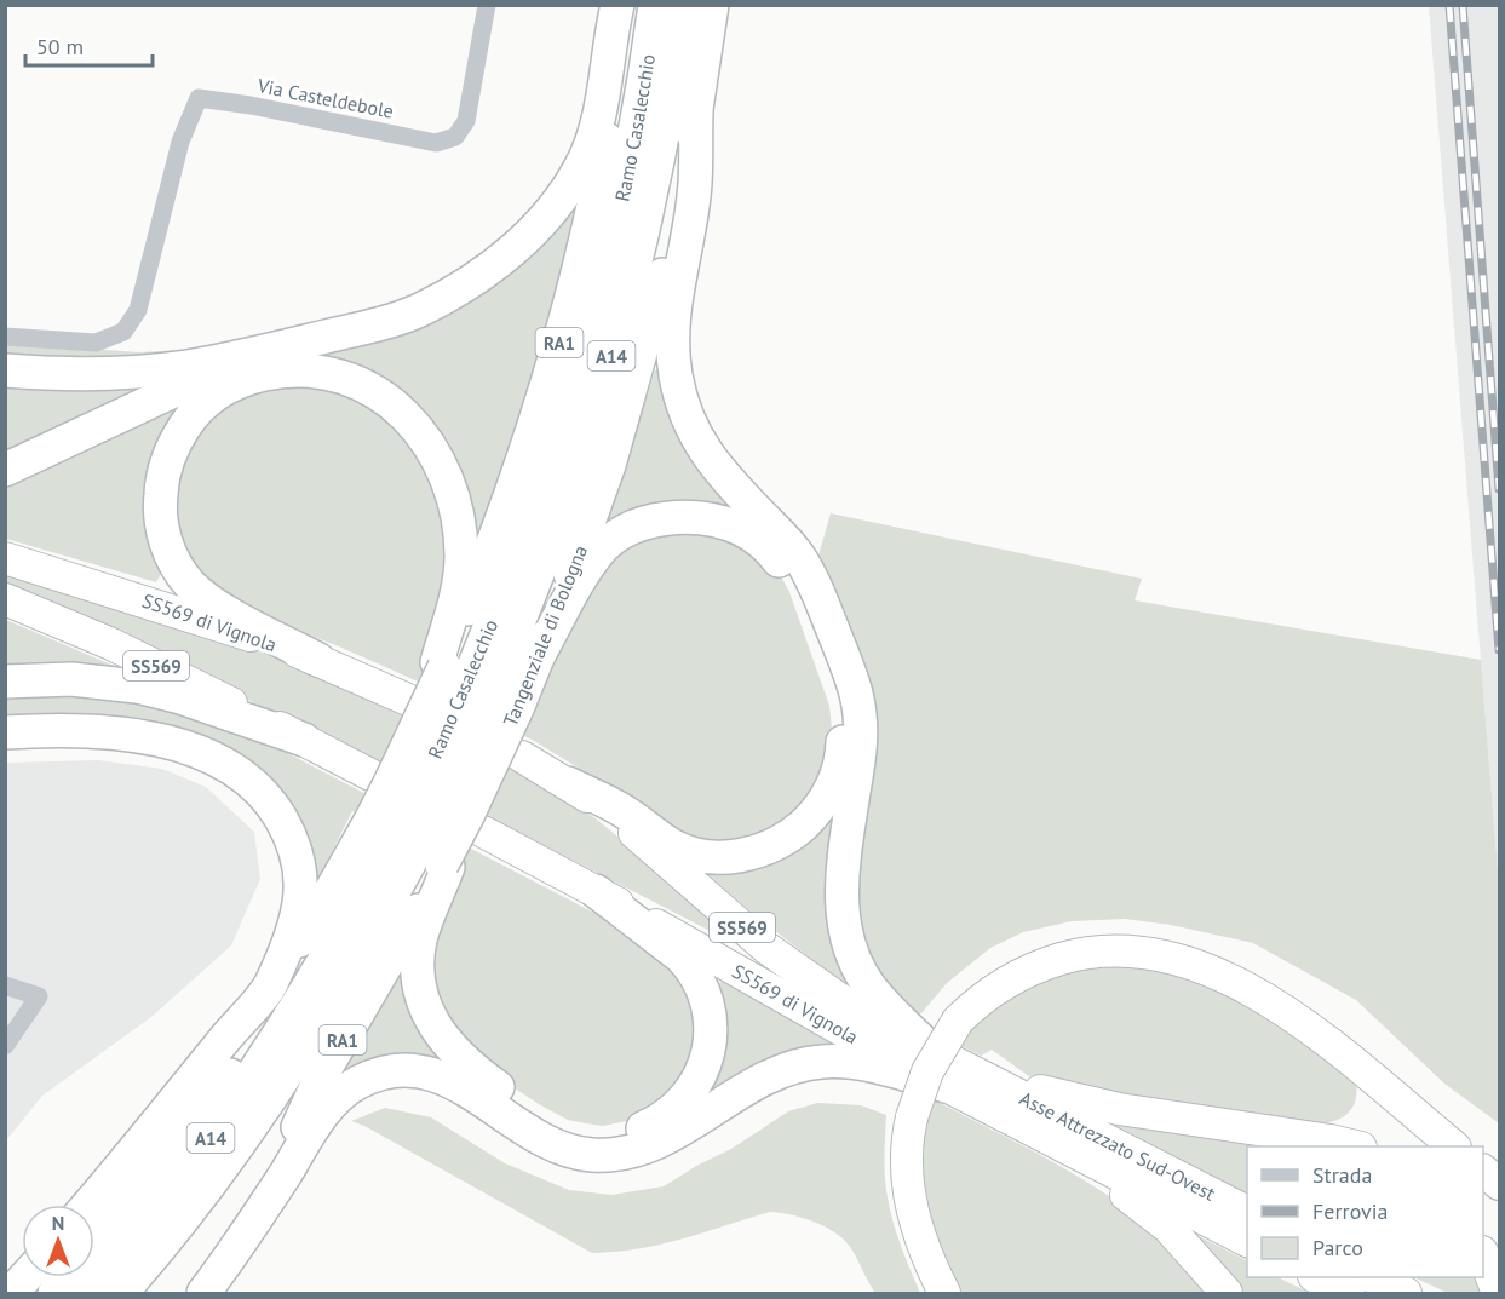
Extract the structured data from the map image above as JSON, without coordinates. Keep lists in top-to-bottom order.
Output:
{
  "streets": {
    "highway": [
      "Ramo Casalecchio",
      "RA1",
      "A14",
      "SS569 di Vignola",
      "Tangenziale di Bologna",
      "SS569",
      "Asse Attrezzato Sud-Ovest"
    ],
    "street": ["Via Casteldebole"]
  },
  "crossings": [
    ["Ramo Casalecchio", "Tangenziale di Bologna"],
    ["RA1", "Tangenziale di Bologna"],
    ["SS569 di Vignola", "Tangenziale di Bologna"],
    ["SS569 di Vignola", "Asse Attrezzato Sud-Ovest"]
  ],
  "legend": ["Strada", "Ferrovia", "Parco"],
  "scale_bar": "50 m",
  "north": "top"
}
